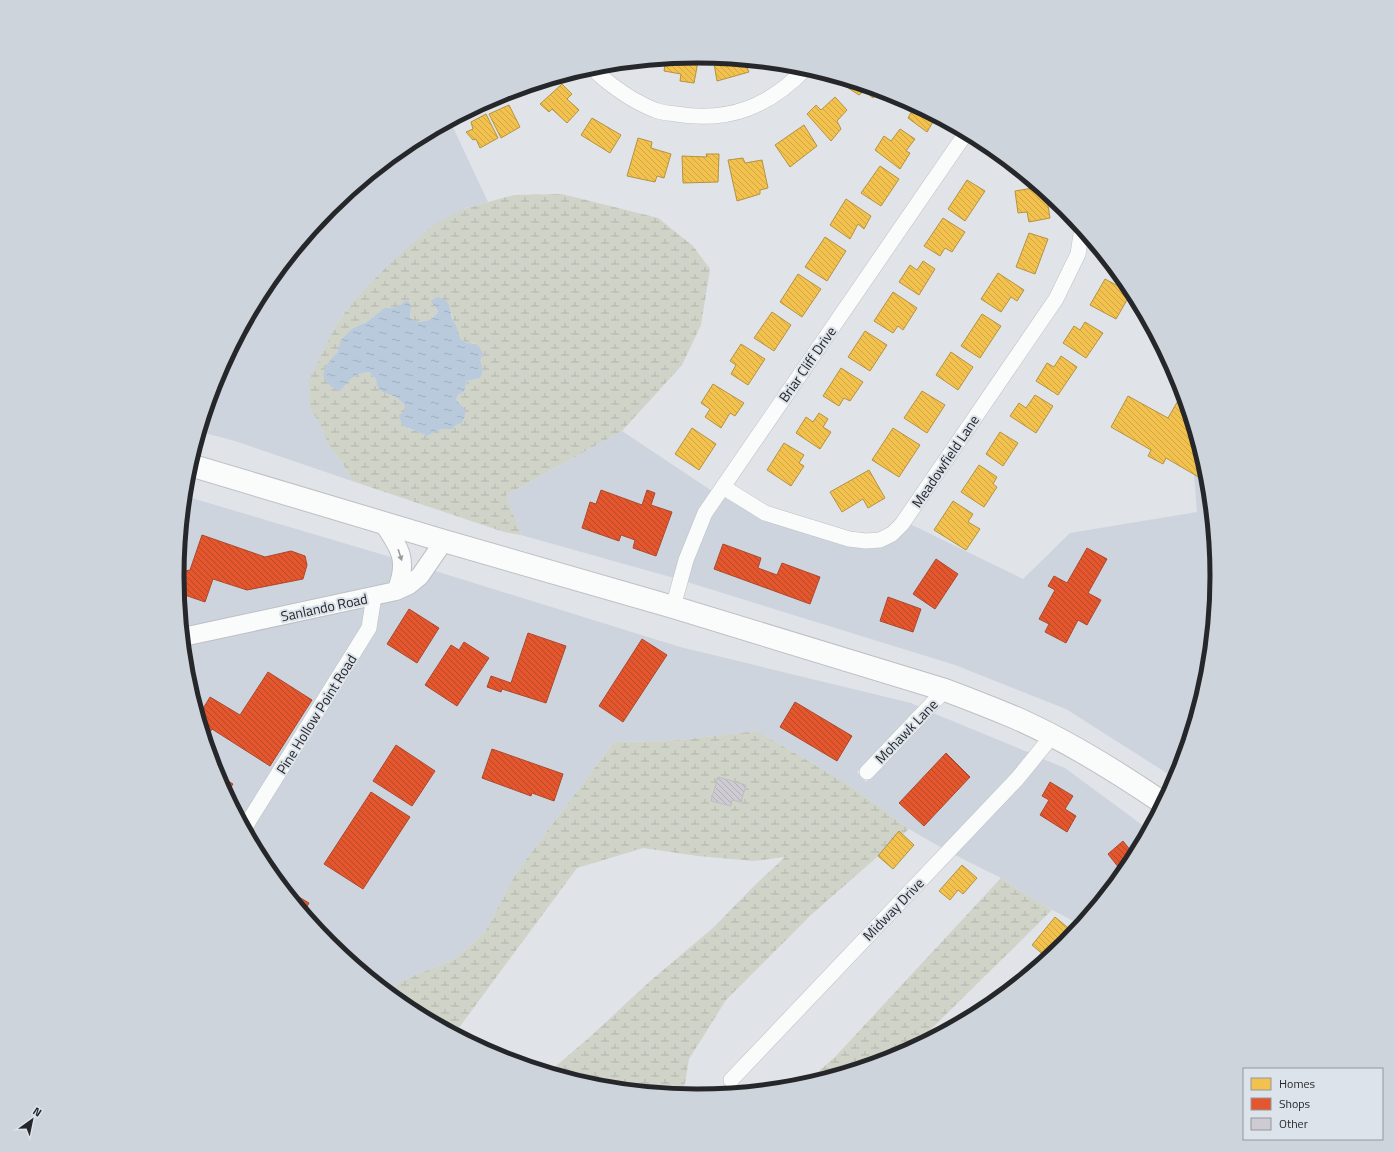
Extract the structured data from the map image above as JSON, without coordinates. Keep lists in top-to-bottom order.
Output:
{
  "streets": {
    "street": [
      "Briar Cliff Drive",
      "Meadowfield Lane",
      "Sanlando Road",
      "Pine Hollow Point Road",
      "Mohawk Lane",
      "Midway Drive"
    ]
  },
  "crossings": [
    ["Briar Cliff Drive", "Meadowfield Lane"],
    ["Sanlando Road", "Pine Hollow Point Road"]
  ],
  "legend": ["Homes", "Shops", "Other"],
  "north": "top right"
}
